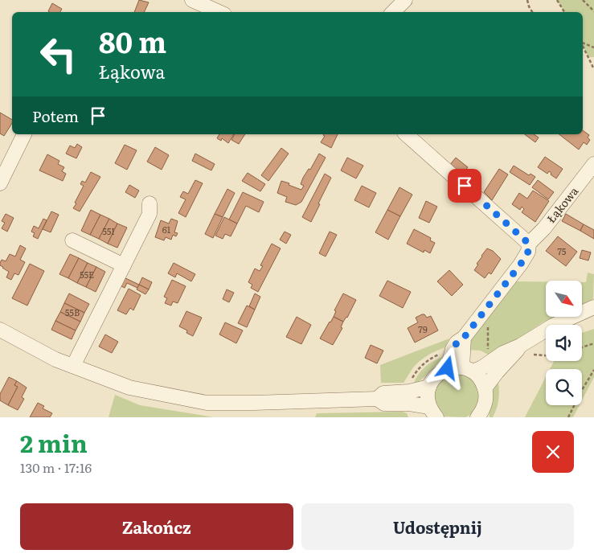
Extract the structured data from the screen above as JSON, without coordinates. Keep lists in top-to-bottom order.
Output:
{
  "streets": {
    "street": ["Łąkowa"]
  },
  "house_numbers": [
    "61",
    "55I",
    "75",
    "55E",
    "55B",
    "79"
  ],
  "north": "bottom right",
  "page": {
    "turn": ["80 m", "Łąkowa"],
    "then": "Potem",
    "heading": ["2 min", "130 m · 17:16"],
    "buttons": ["Zakończ", "Udostępnij"]
  }
}
